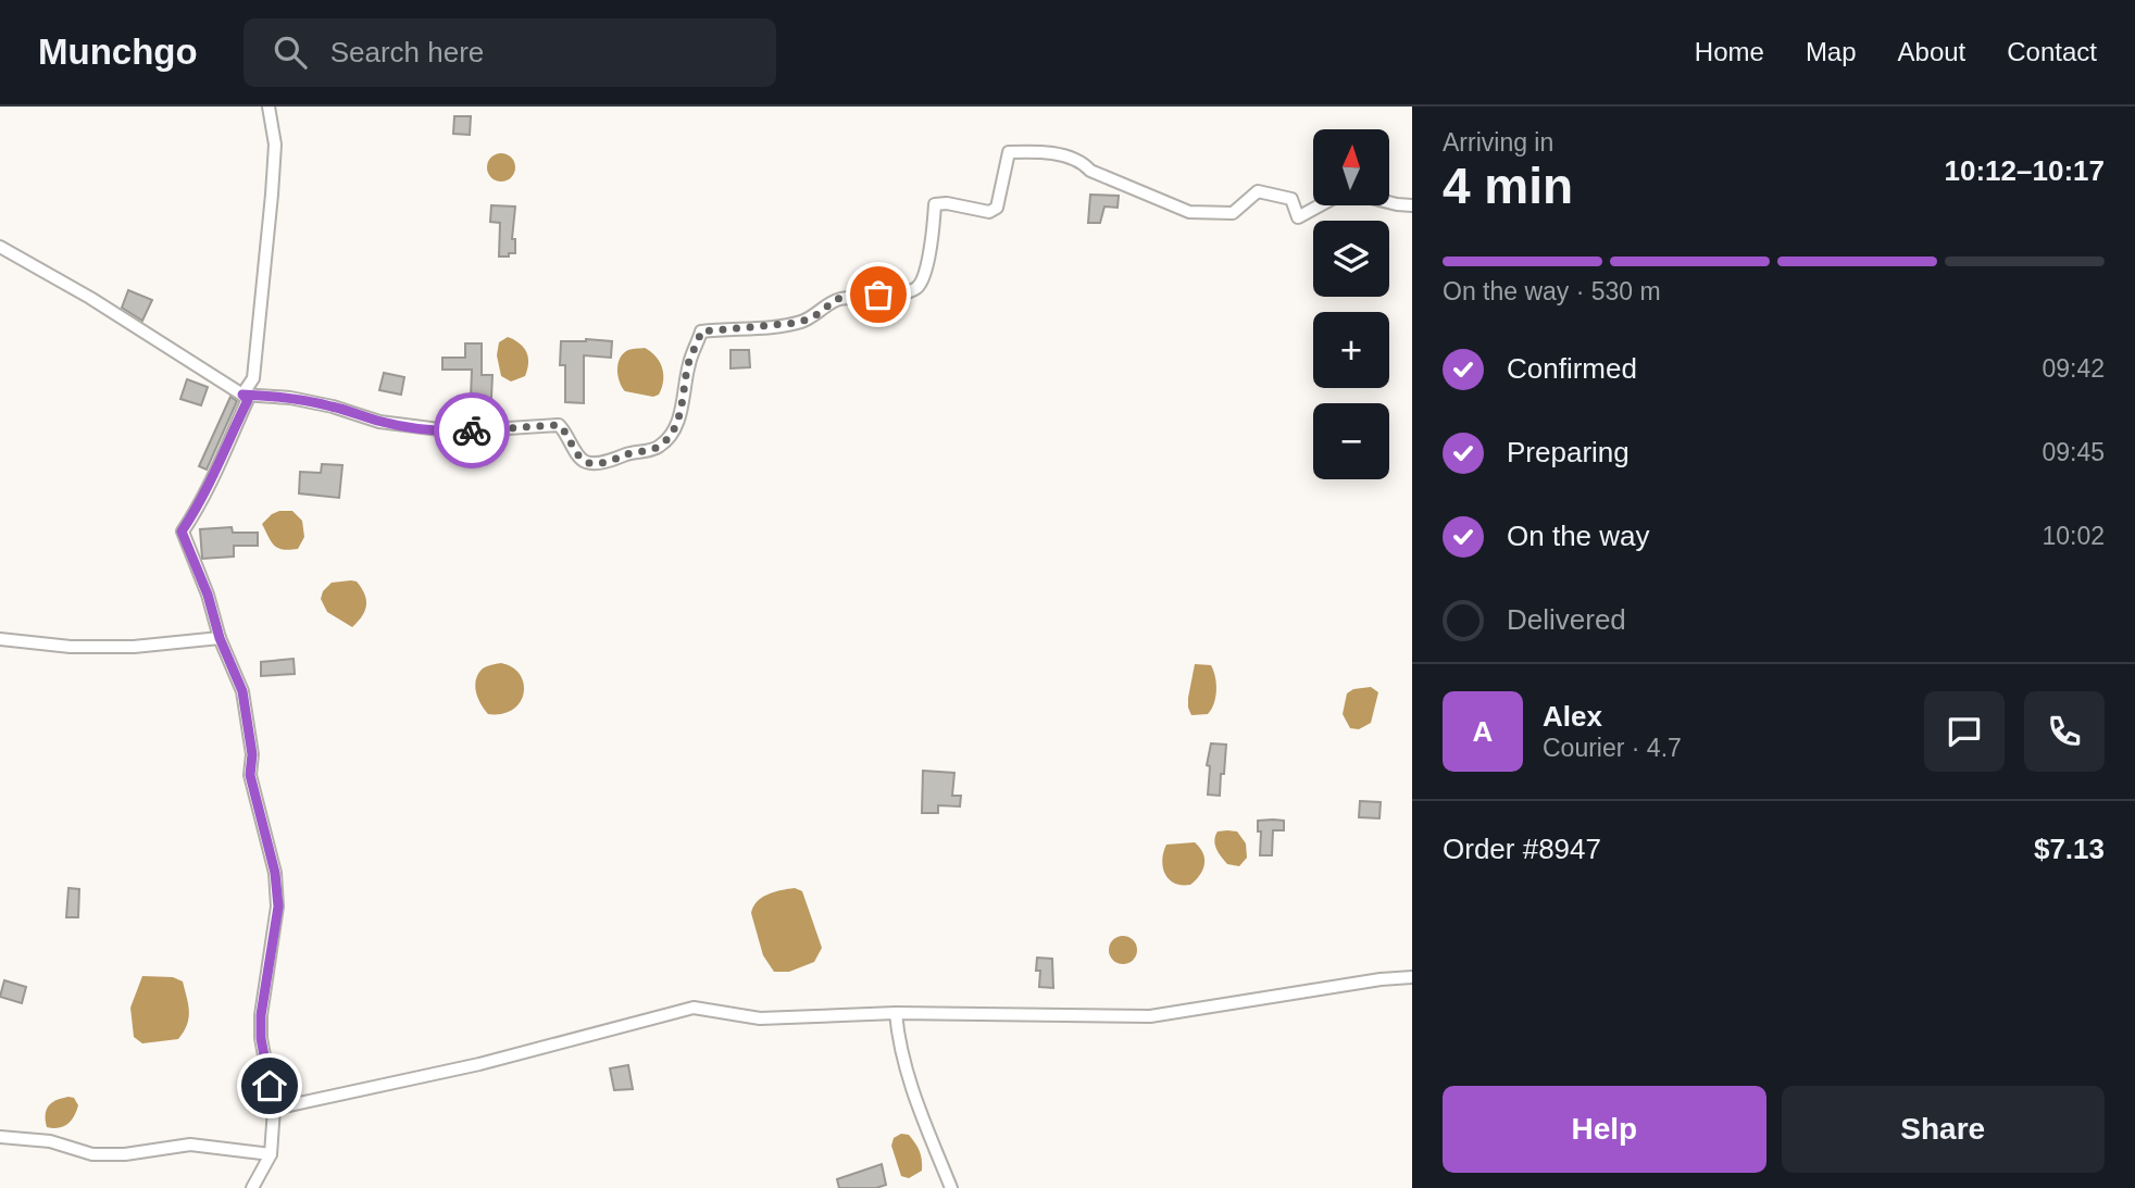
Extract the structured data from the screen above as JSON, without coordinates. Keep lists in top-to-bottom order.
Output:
{
  "north": "top",
  "page": {
    "header": "Munchgo",
    "search": "Search here",
    "nav": [
      "Home",
      "Map",
      "About",
      "Contact"
    ],
    "heading": ["4 min", "Arriving in", "10:12–10:17"],
    "panel": [
      "Alex",
      "Courier · 4.7",
      "Order #8947",
      "$7.13"
    ],
    "map_buttons": ["+", "−"],
    "bar": "On the way · 530 m",
    "list": [
      ["Confirmed", "09:42"],
      ["Preparing", "09:45"],
      ["On the way", "10:02"],
      "Delivered"
    ],
    "round": "A",
    "buttons": ["Help", "Share"]
  }
}
